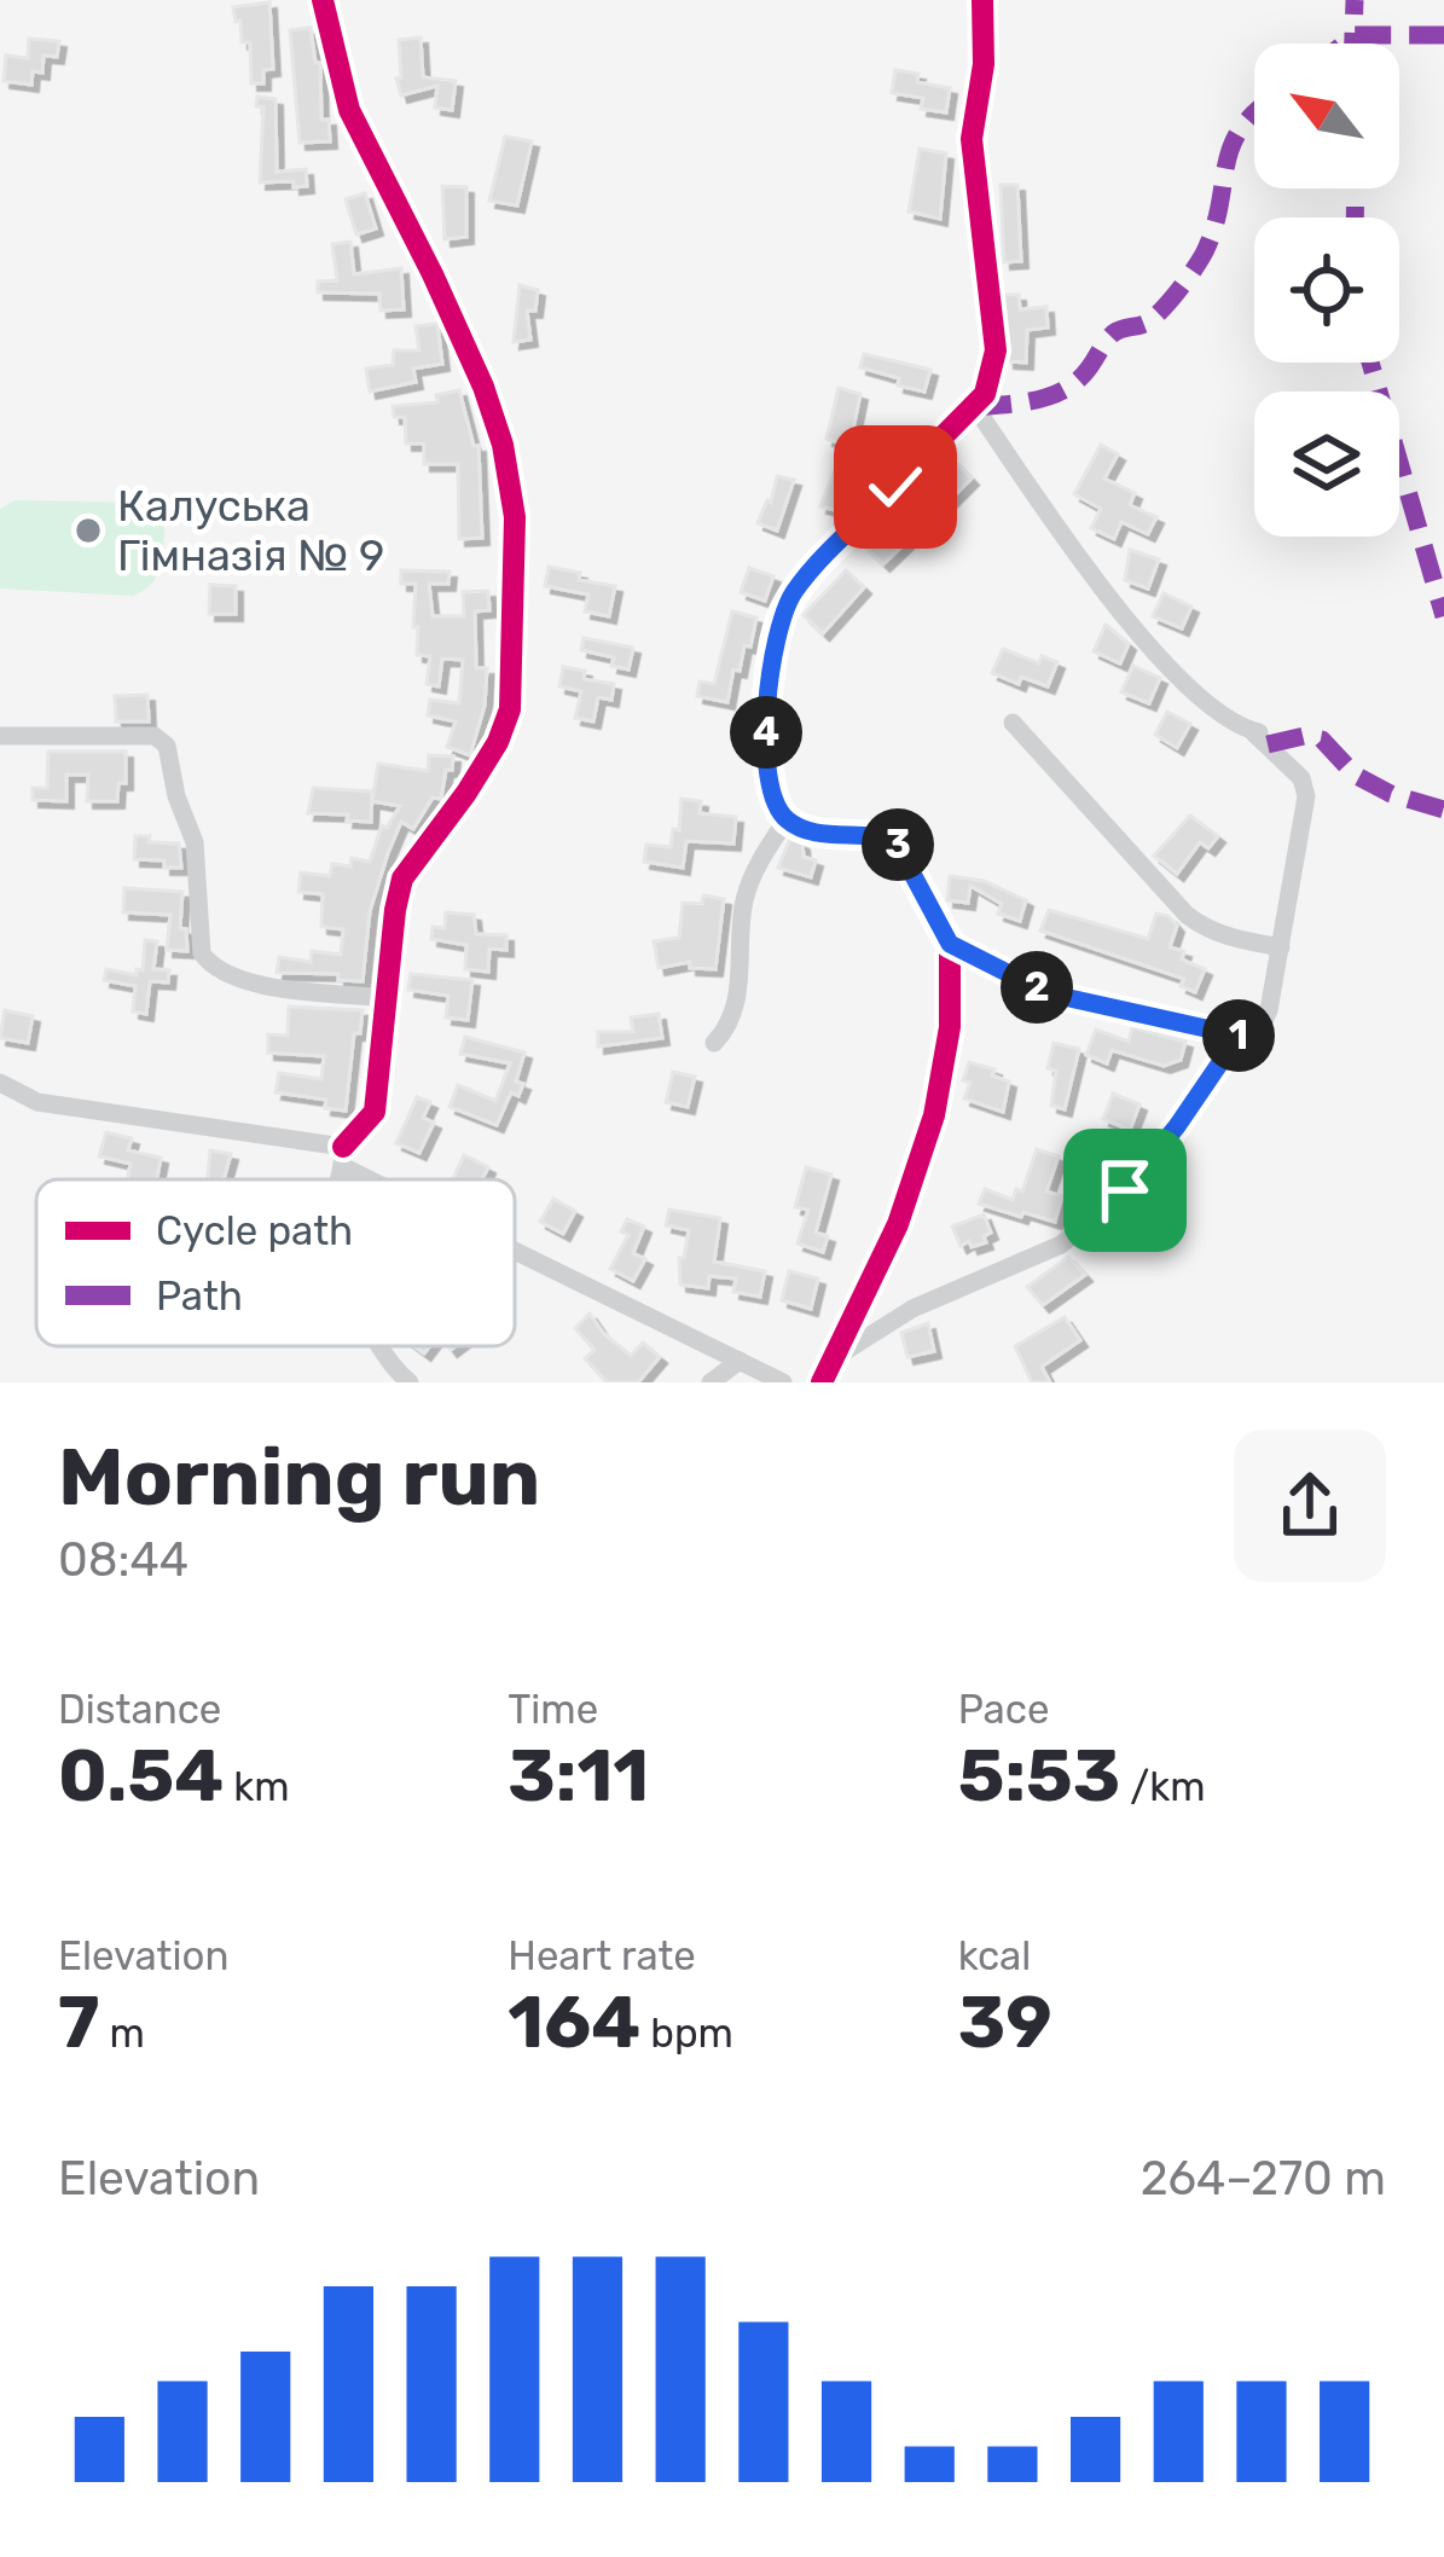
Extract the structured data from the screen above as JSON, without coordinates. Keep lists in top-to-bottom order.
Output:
{
  "places": ["Калуська Гімназія № 9"],
  "legend": ["Cycle path", "Path"],
  "north": "top left",
  "page": {
    "pins": [
      "4",
      "3",
      "2",
      "1"
    ],
    "heading": ["Morning run", "08:44"],
    "stats": [
      ["Distance", "0.54 km"],
      ["Time", "3:11"],
      ["Pace", "5:53 /km"],
      ["Elevation", "7 m"],
      ["Heart rate", "164 bpm"],
      ["kcal", "39"]
    ],
    "chart": ["Elevation", "264–270 m"]
  }
}
